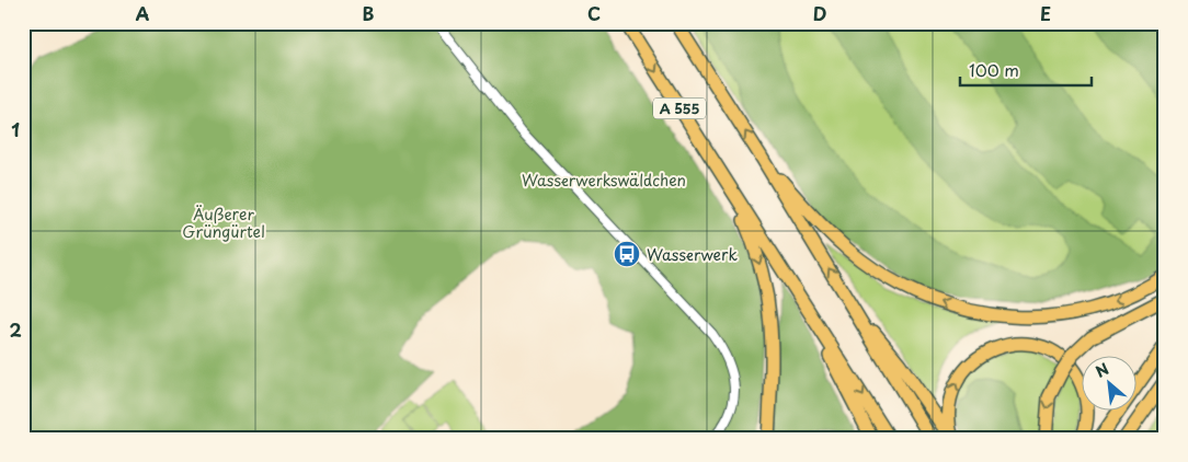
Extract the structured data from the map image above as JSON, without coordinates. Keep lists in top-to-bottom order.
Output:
{
  "streets": {
    "highway": ["A 555"]
  },
  "parks": ["Wasserwerkswäldchen", "Äußerer Grüngürtel"],
  "places": {
    "bus stop": ["Wasserwerk"]
  },
  "scale_bar": "100 m",
  "north": "top left",
  "grid": {
    "columns": [
      "A",
      "B",
      "C",
      "D",
      "E"
    ],
    "rows": ["1", "2"]
  }
}
